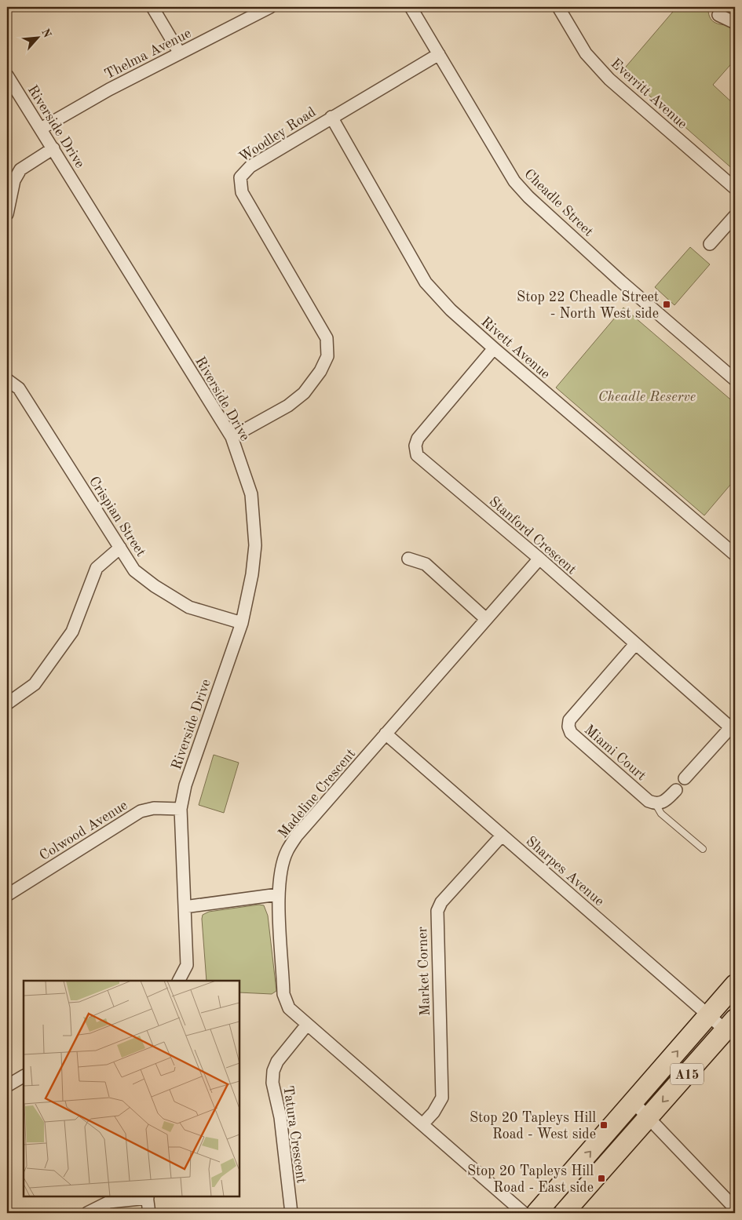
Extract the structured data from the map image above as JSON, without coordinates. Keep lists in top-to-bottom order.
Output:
{
  "streets": {
    "main road": ["A15"],
    "street": [
      "Thelma Avenue",
      "Everritt Avenue",
      "Riverside Drive",
      "Woodley Road",
      "Cheadle Street",
      "Rivett Avenue",
      "Crispian Street",
      "Stanford Crescent",
      "Miami Court",
      "Madeline Crescent",
      "Colwood Avenue",
      "Sharpes Avenue",
      "Market Corner",
      "Tatura Crescent"
    ]
  },
  "crossings": [
    ["Thelma Avenue", "Riverside Drive"],
    ["Riverside Drive", "Woodley Road"],
    ["Riverside Drive", "Crispian Street"],
    ["Riverside Drive", "Colwood Avenue"],
    ["Woodley Road", "Cheadle Street"],
    ["Woodley Road", "Rivett Avenue"],
    ["Rivett Avenue", "Stanford Crescent"],
    ["Stanford Crescent", "Miami Court"],
    ["Stanford Crescent", "Madeline Crescent"],
    ["Madeline Crescent", "Sharpes Avenue"],
    ["Madeline Crescent", "Market Corner"],
    ["Madeline Crescent", "Tatura Crescent"],
    ["Sharpes Avenue", "Market Corner"],
    ["Sharpes Avenue", "A15"]
  ],
  "parks": ["Cheadle Reserve"],
  "places": {
    "transit": ["Stop 22 Cheadle Street - North West side", "Stop 20 Tapleys Hill Road - West side", "Stop 20 Tapleys Hill Road - East side"]
  },
  "north": "top right"
}
